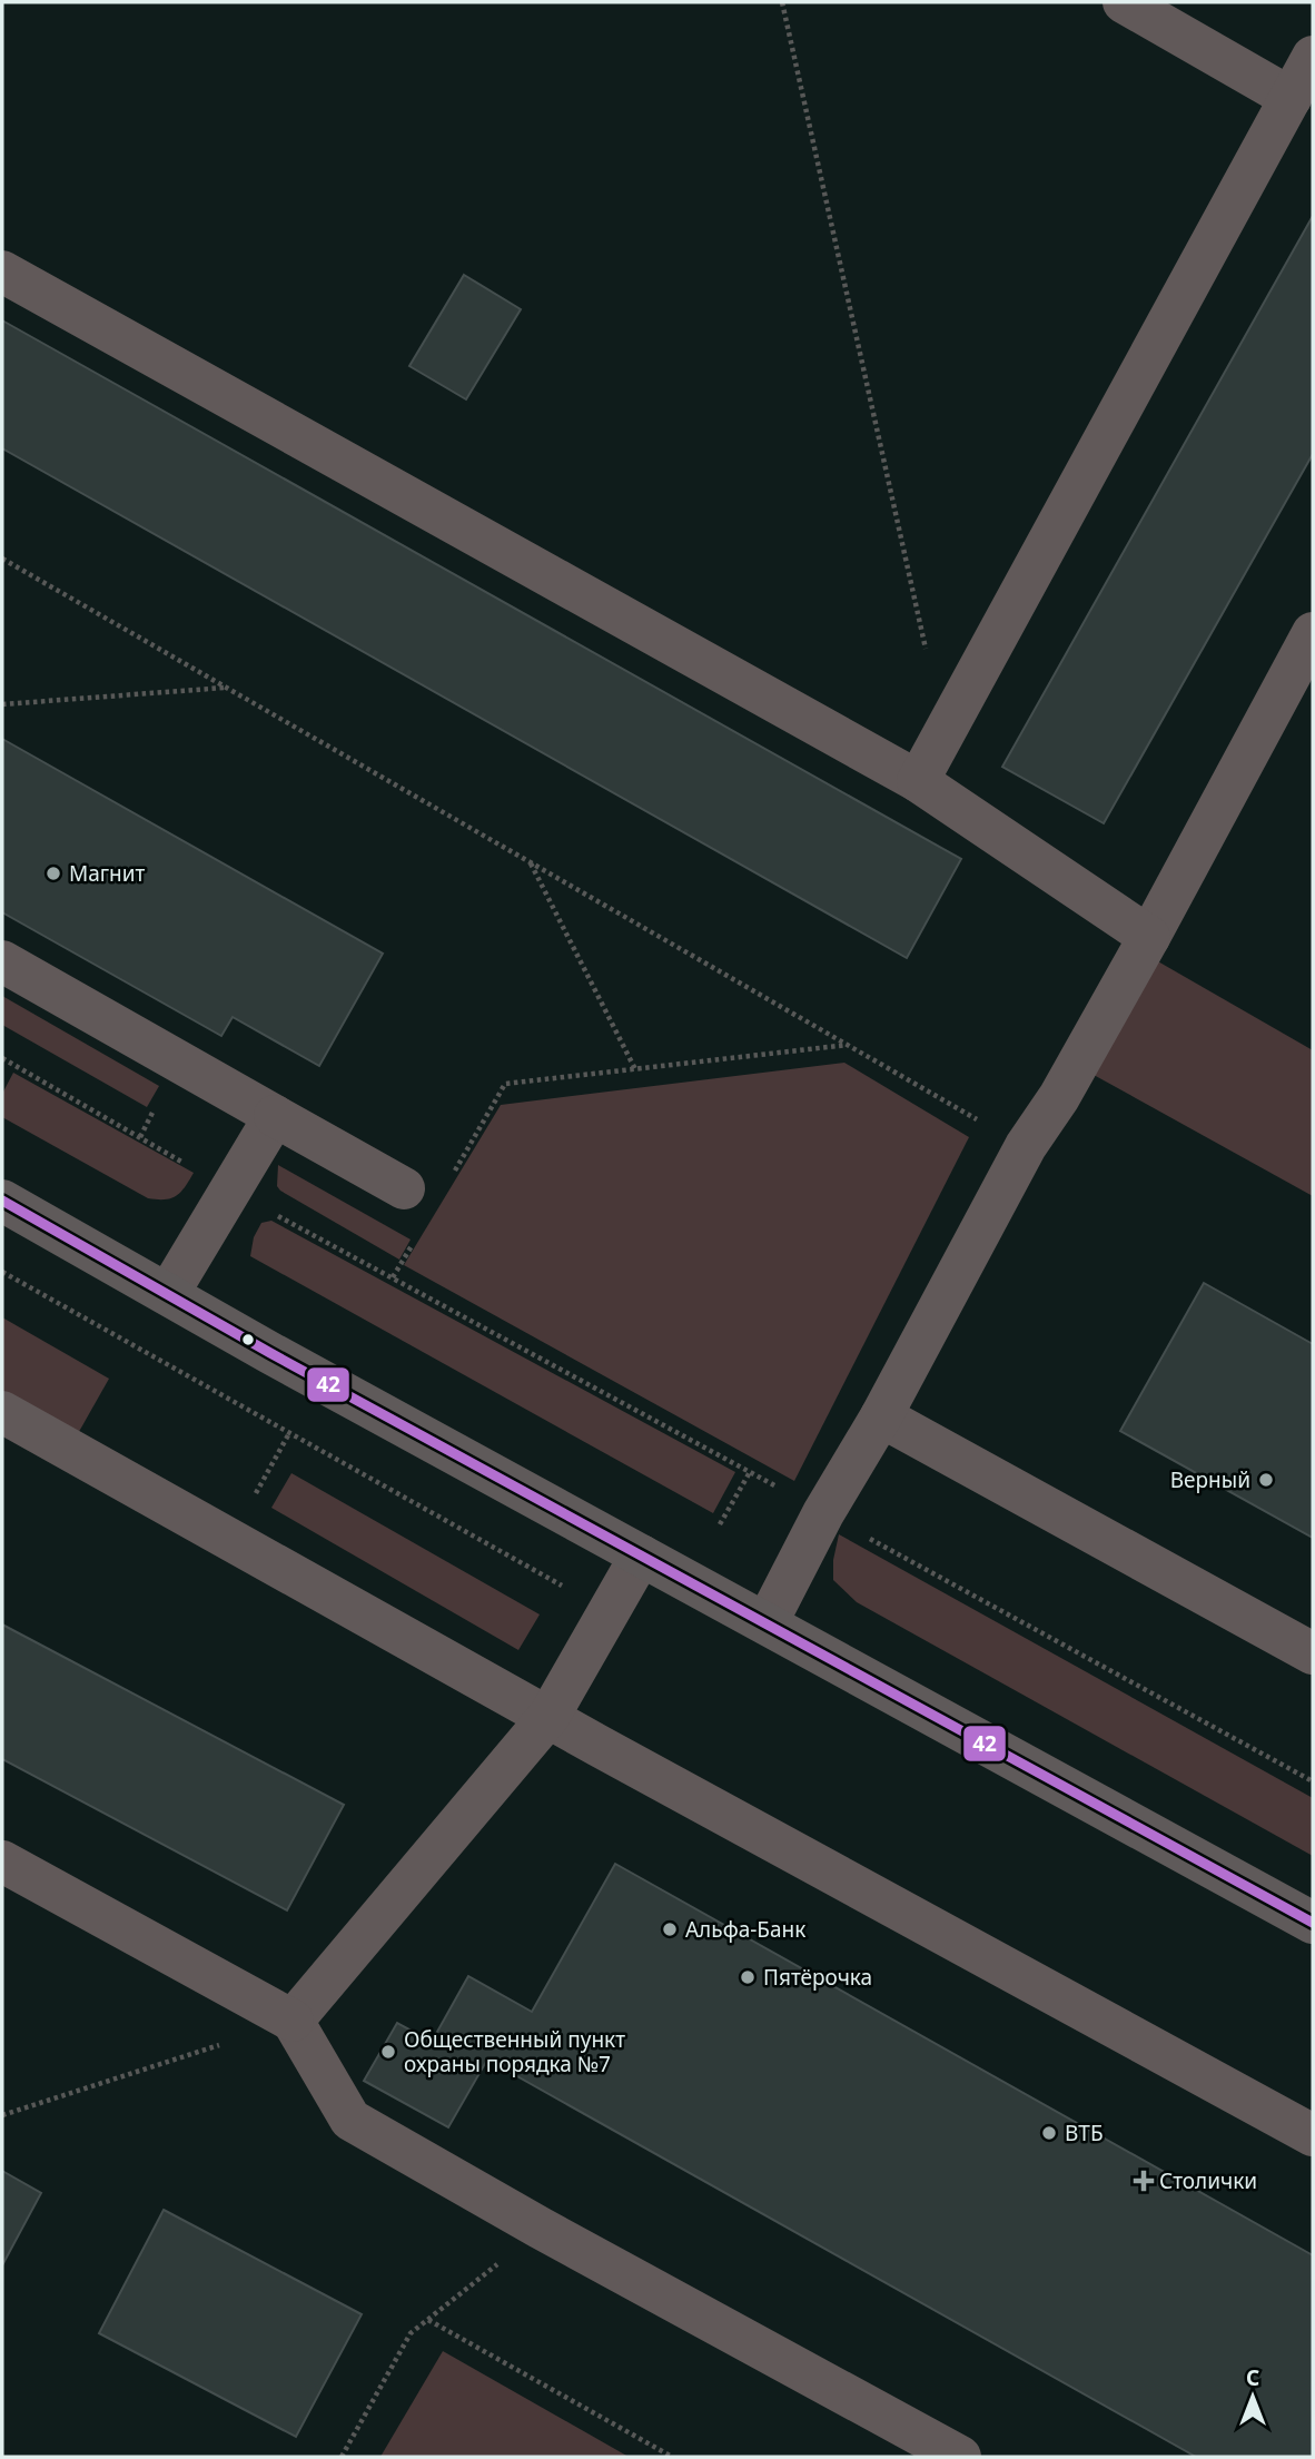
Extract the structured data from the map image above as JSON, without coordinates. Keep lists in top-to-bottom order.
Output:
{
  "places": {
    "other": [
      "Магнит",
      "Верный",
      "Альфа-Банк",
      "Пятёрочка",
      "Общественный пункт охраны порядка №7",
      "ВТБ"
    ],
    "health": ["Столички"]
  },
  "lines": ["transit line 42"],
  "north": "top"
}
